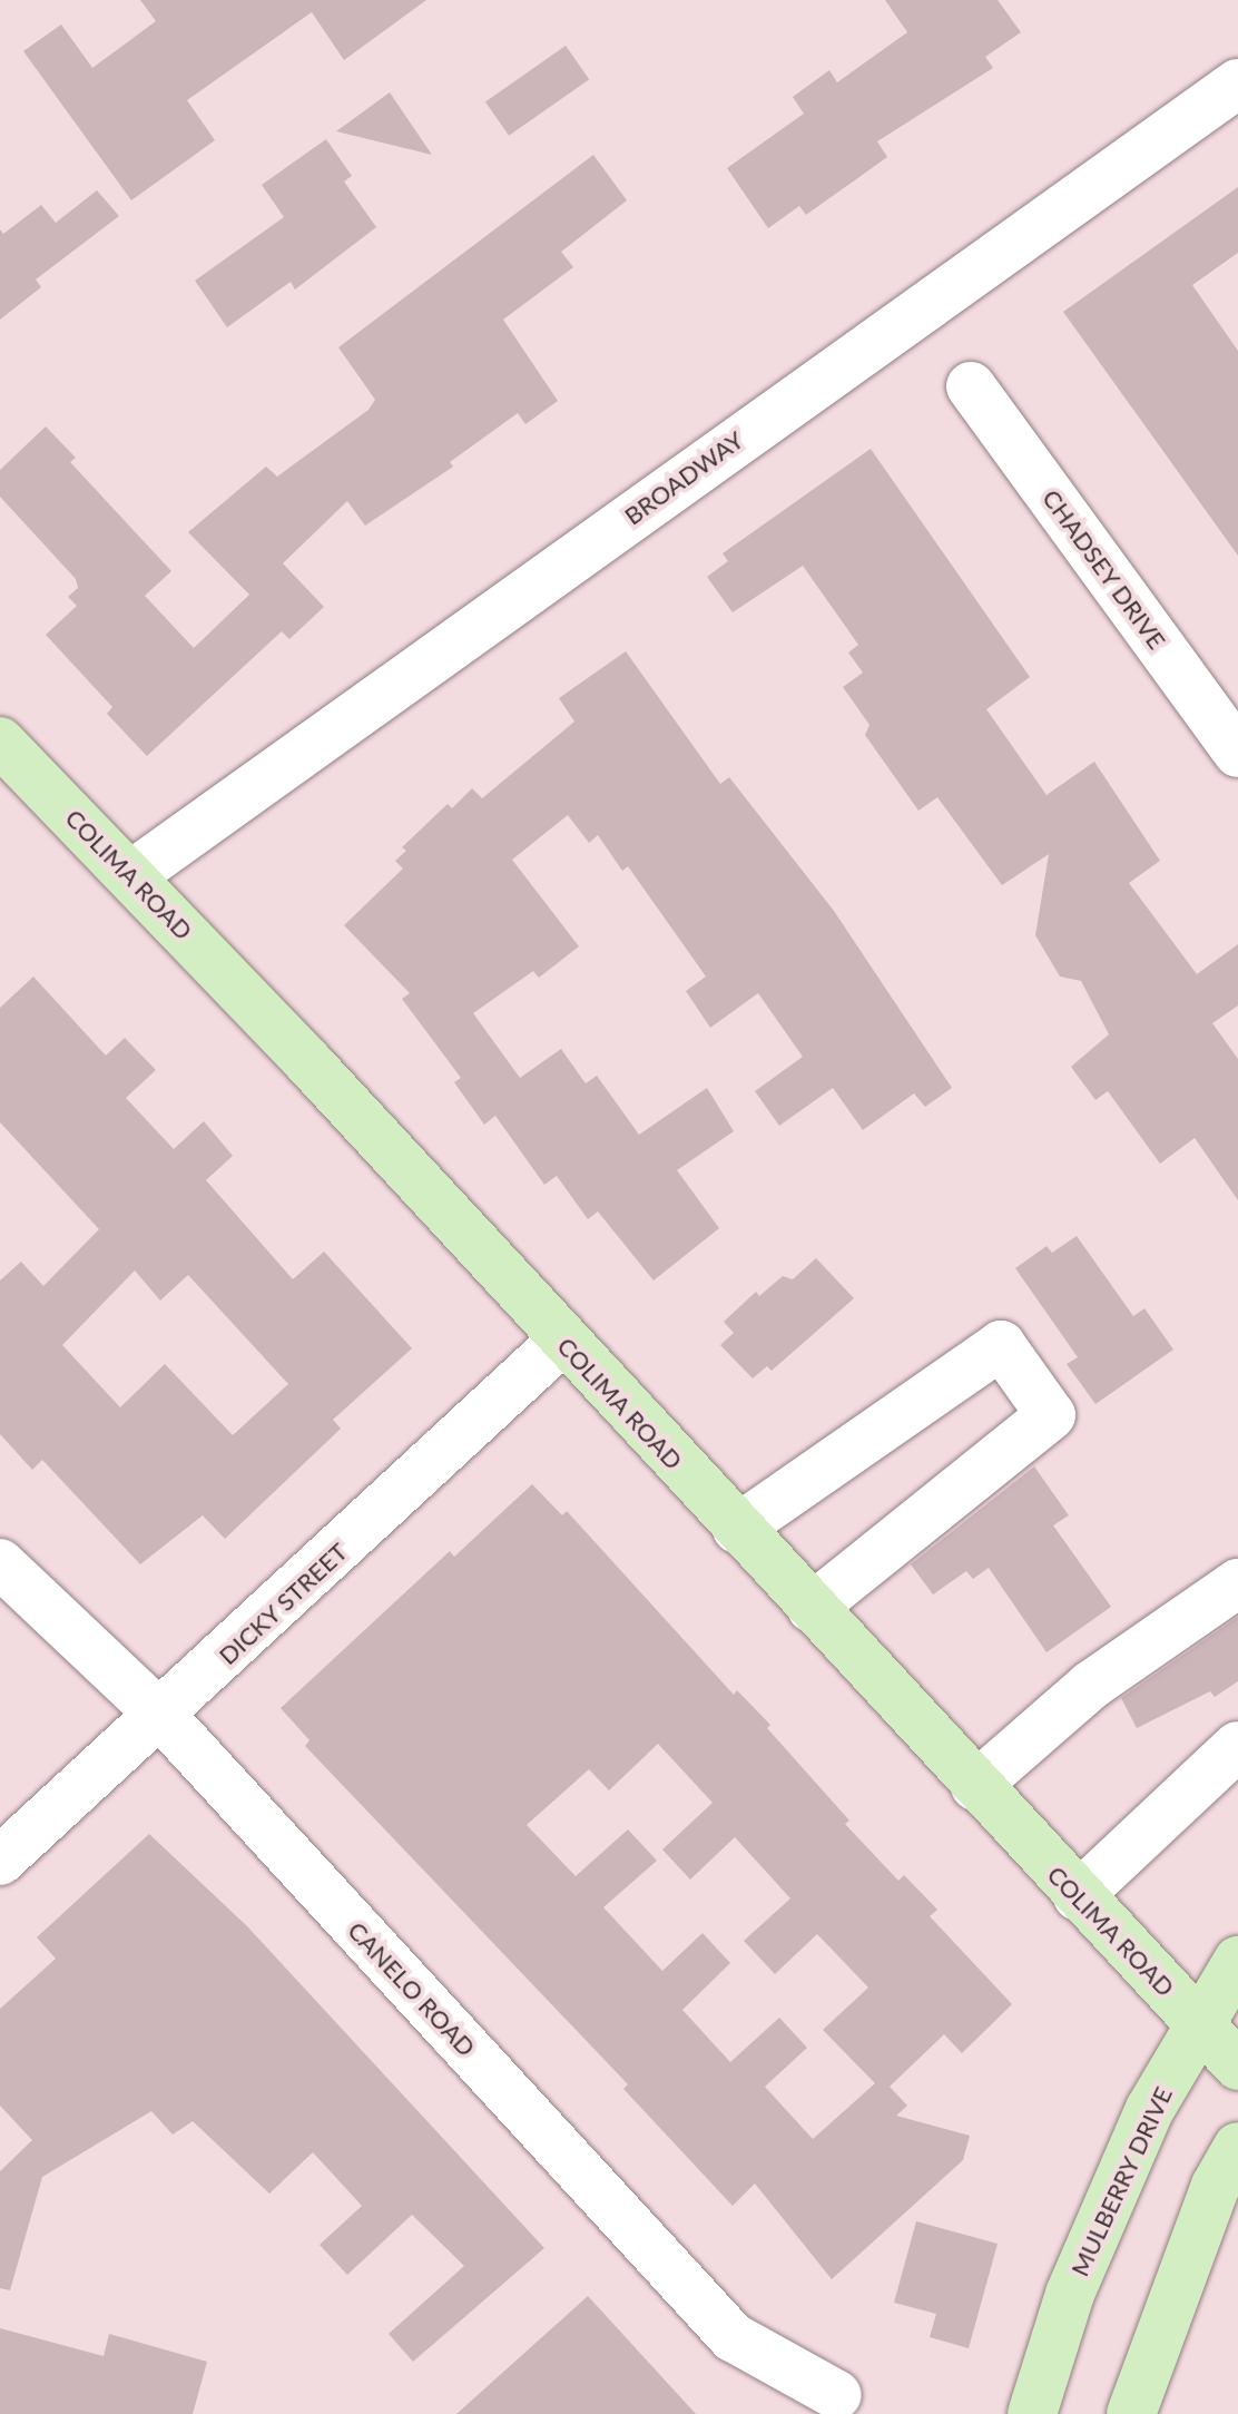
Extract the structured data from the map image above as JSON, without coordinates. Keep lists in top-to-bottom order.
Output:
{
  "streets": {
    "main road": ["COLIMA ROAD", "MULBERRY DRIVE"],
    "street": [
      "BROADWAY",
      "CHADSEY DRIVE",
      "DICKY STREET",
      "CANELO ROAD"
    ]
  },
  "crossings": [
    ["BROADWAY", "COLIMA ROAD"],
    ["COLIMA ROAD", "DICKY STREET"],
    ["COLIMA ROAD", "MULBERRY DRIVE"],
    ["DICKY STREET", "CANELO ROAD"]
  ]
}
